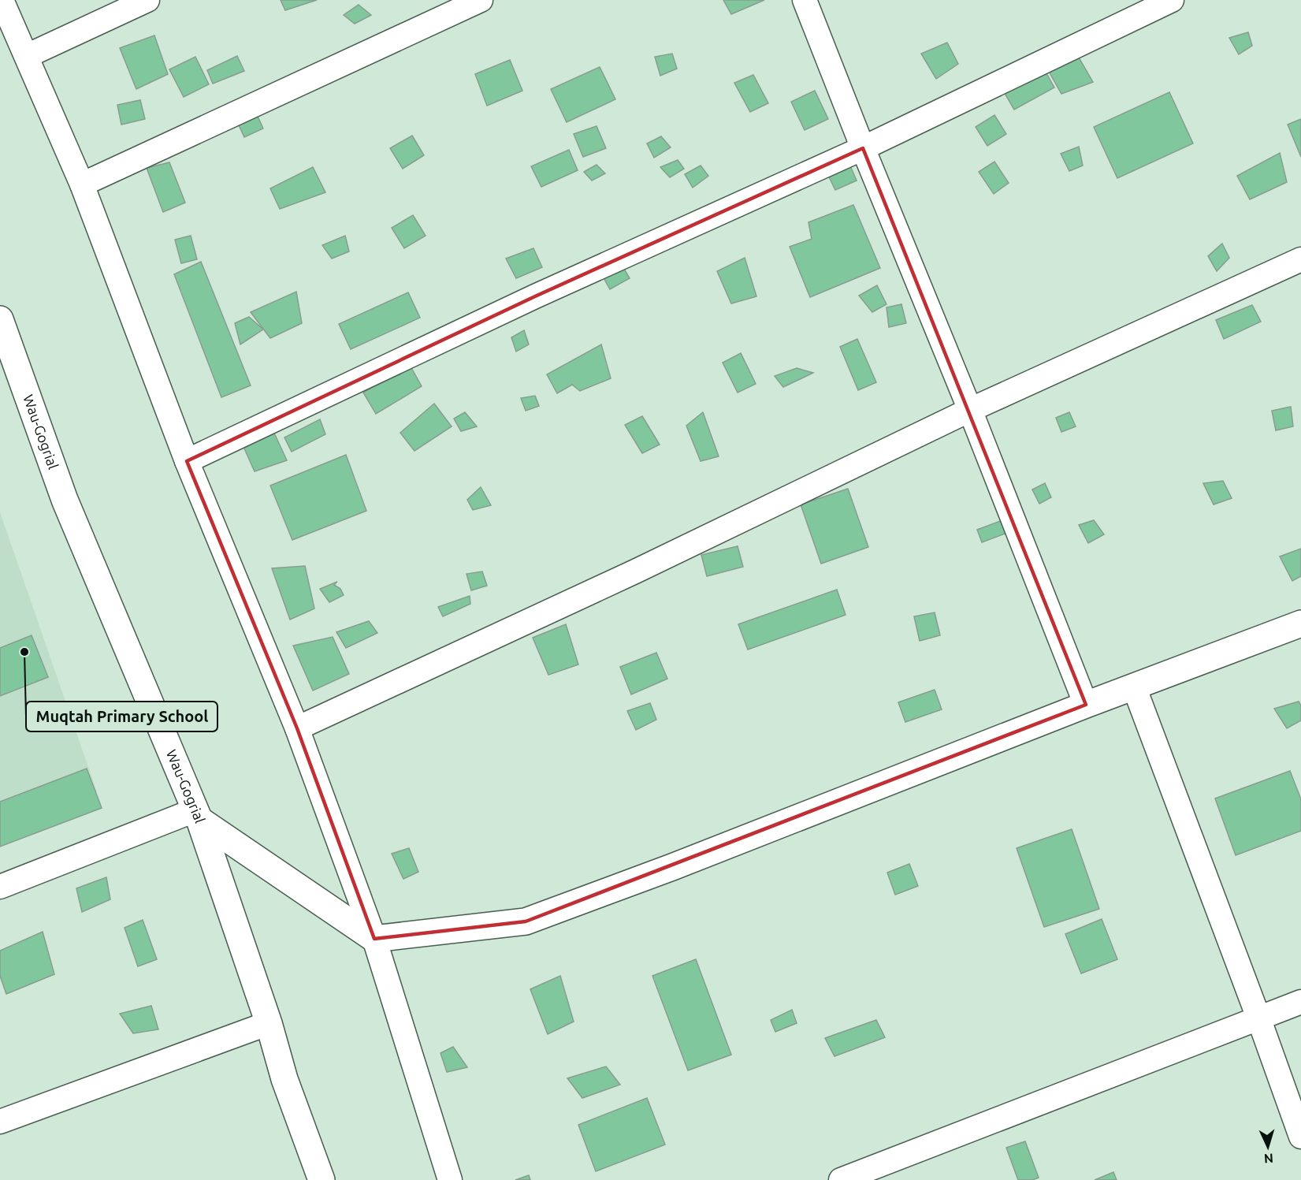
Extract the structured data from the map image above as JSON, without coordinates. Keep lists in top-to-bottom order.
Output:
{
  "streets": {
    "street": ["Wau-Gogrial"]
  },
  "places": ["Muqtah Primary School"],
  "north": "bottom"
}
